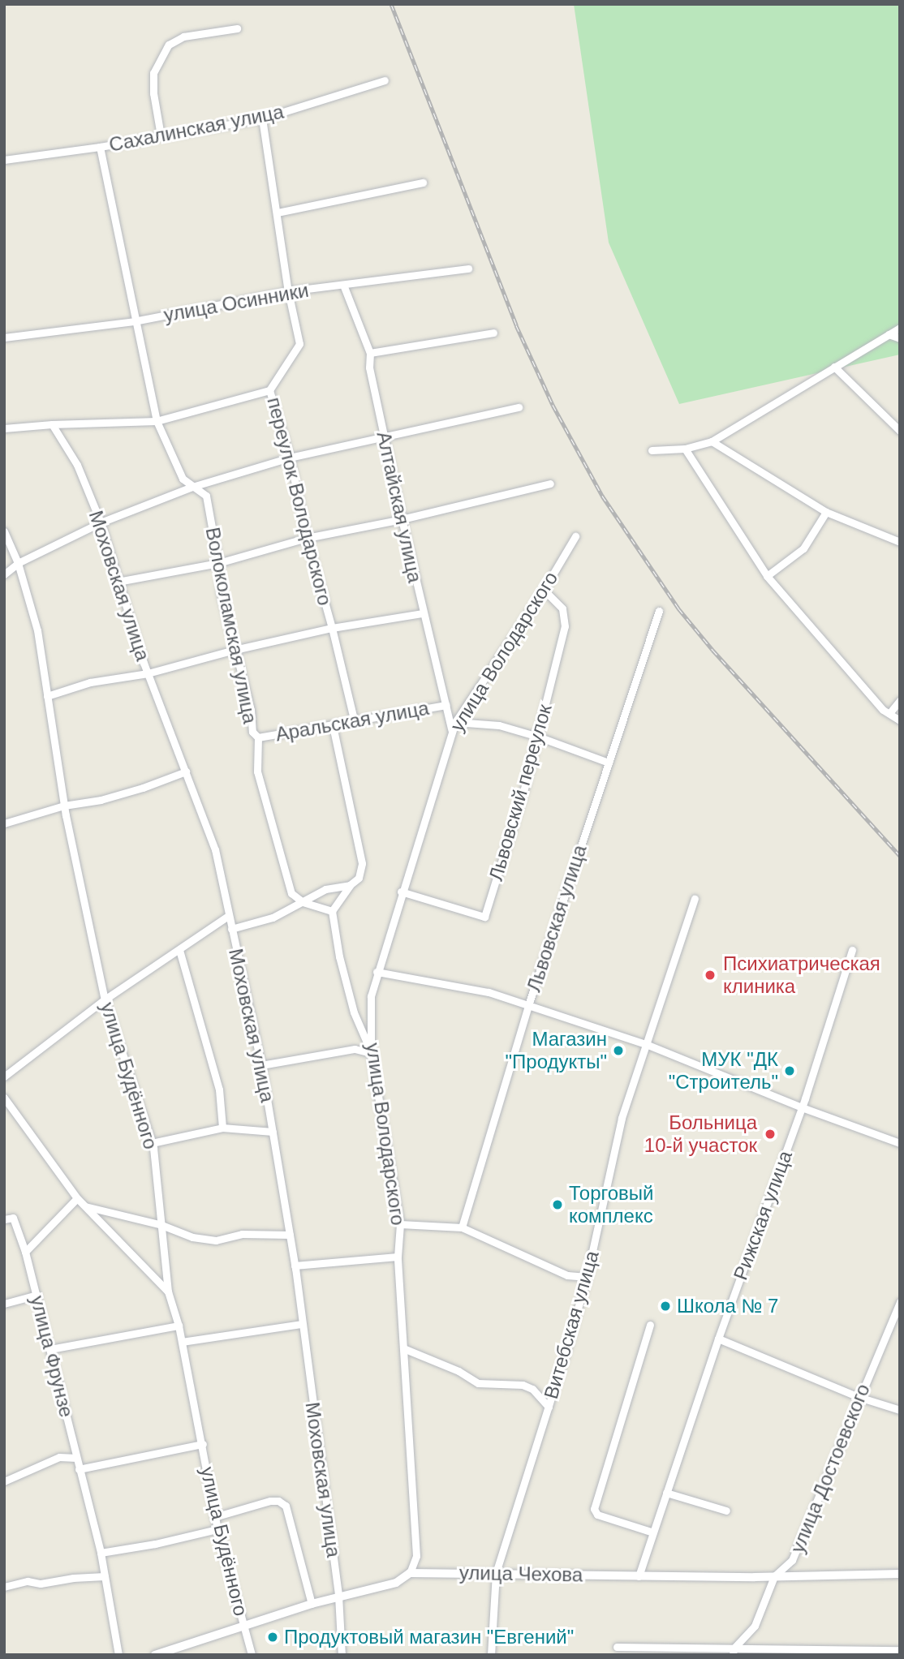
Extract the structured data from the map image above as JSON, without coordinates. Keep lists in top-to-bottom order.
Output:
{
  "streets": {
    "street": [
      "Сахалинская улица",
      "улица Осинники",
      "переулок Володарского",
      "Алтайская улица",
      "Моховская улица",
      "Волоколамская улица",
      "улица Володарского",
      "Аральская улица",
      "Львовский переулок",
      "Львовская улица",
      "улица Будённого",
      "Рижская улица",
      "Витебская улица",
      "улица Фрунзе",
      "улица Достоевского",
      "улица Чехова"
    ]
  },
  "crossings": [
    ["Сахалинская улица", "переулок Володарского"],
    ["Сахалинская улица", "Волоколамская улица"],
    ["улица Осинники", "переулок Володарского"],
    ["улица Осинники", "Алтайская улица"],
    ["улица Осинники", "Волоколамская улица"],
    ["переулок Володарского", "Аральская улица"],
    ["Алтайская улица", "улица Володарского"],
    ["Алтайская улица", "Аральская улица"],
    ["Моховская улица", "улица Чехова"],
    ["Волоколамская улица", "Аральская улица"],
    ["улица Володарского", "Львовский переулок"],
    ["улица Володарского", "улица Чехова"],
    ["улица Будённого", "улица Чехова"],
    ["Рижская улица", "улица Чехова"],
    ["Витебская улица", "улица Чехова"],
    ["улица Достоевского", "улица Чехова"]
  ],
  "places": [
    "Психиатрическая клиника",
    "Магазин \"Продукты\"",
    "МУК \"ДК \"Строитель\"",
    "Больница 10-й участок",
    "Торговый комплекс",
    "Школа № 7",
    "Продуктовый магазин \"Евгений\""
  ]
}
